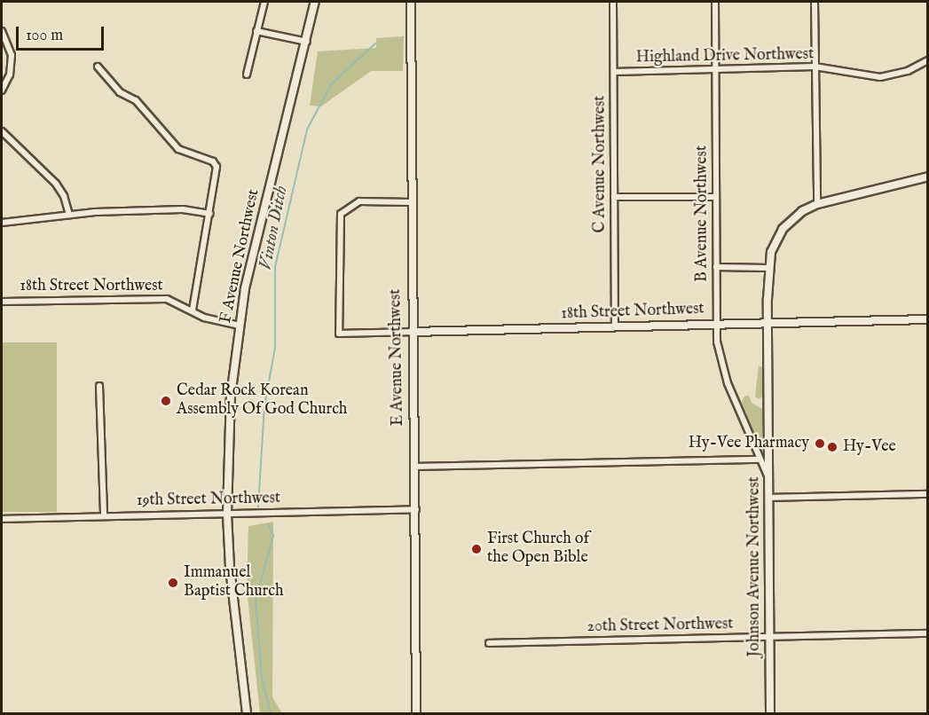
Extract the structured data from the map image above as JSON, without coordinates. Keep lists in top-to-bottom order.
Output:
{
  "streets": {
    "street": [
      "Highland Drive Northwest",
      "C Avenue Northwest",
      "B Avenue Northwest",
      "F Avenue Northwest",
      "18th Street Northwest",
      "E Avenue Northwest",
      "19th Street Northwest",
      "Johnson Avenue Northwest",
      "20th Street Northwest"
    ]
  },
  "crossings": [
    ["Highland Drive Northwest", "C Avenue Northwest"],
    ["Highland Drive Northwest", "B Avenue Northwest"],
    ["C Avenue Northwest", "18th Street Northwest"],
    ["B Avenue Northwest", "18th Street Northwest"],
    ["B Avenue Northwest", "Johnson Avenue Northwest"],
    ["F Avenue Northwest", "18th Street Northwest"],
    ["F Avenue Northwest", "19th Street Northwest"],
    ["18th Street Northwest", "E Avenue Northwest"],
    ["18th Street Northwest", "Johnson Avenue Northwest"],
    ["E Avenue Northwest", "19th Street Northwest"],
    ["Johnson Avenue Northwest", "20th Street Northwest"]
  ],
  "water": ["Vinton Ditch"],
  "places": [
    "Cedar Rock Korean Assembly Of God Church",
    "Hy-Vee Pharmacy",
    "Hy-Vee",
    "First Church of the Open Bible",
    "Immanuel Baptist Church"
  ],
  "scale_bar": "100 m"
}
